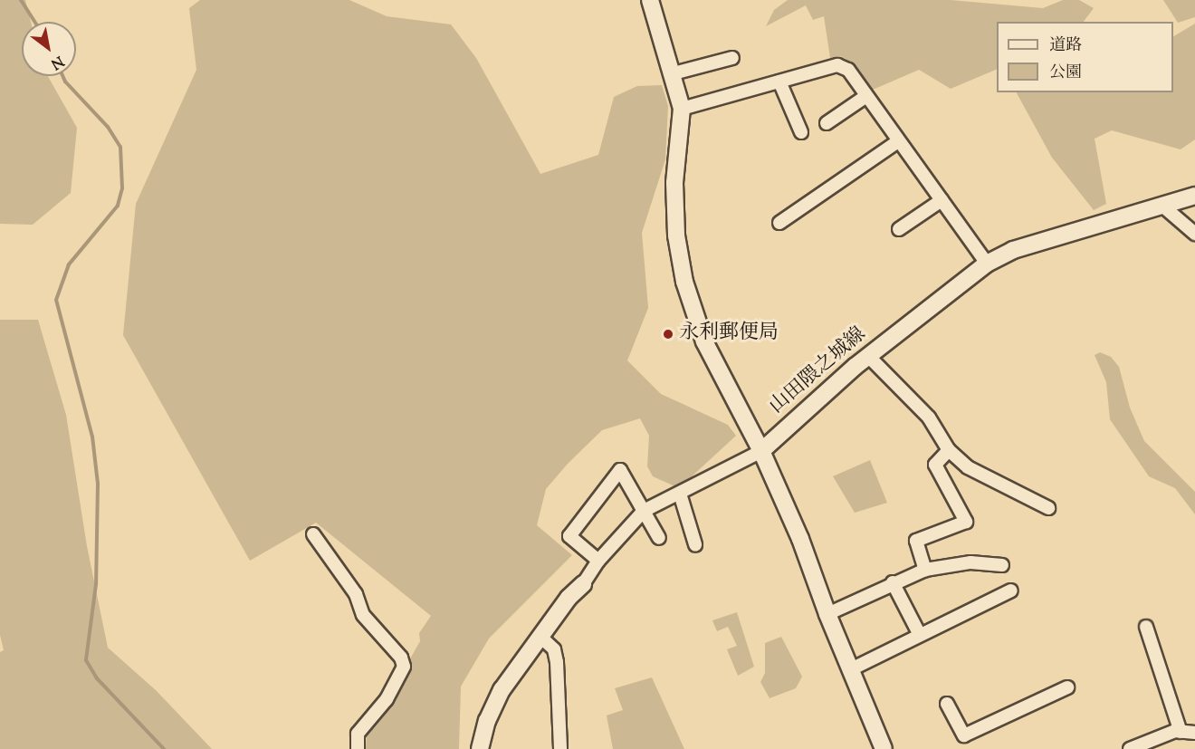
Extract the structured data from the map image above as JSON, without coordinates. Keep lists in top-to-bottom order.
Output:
{
  "streets": {
    "main road": ["山田隈之城線"]
  },
  "places": ["永利郵便局"],
  "legend": ["道路", "公園"],
  "north": "bottom right"
}
